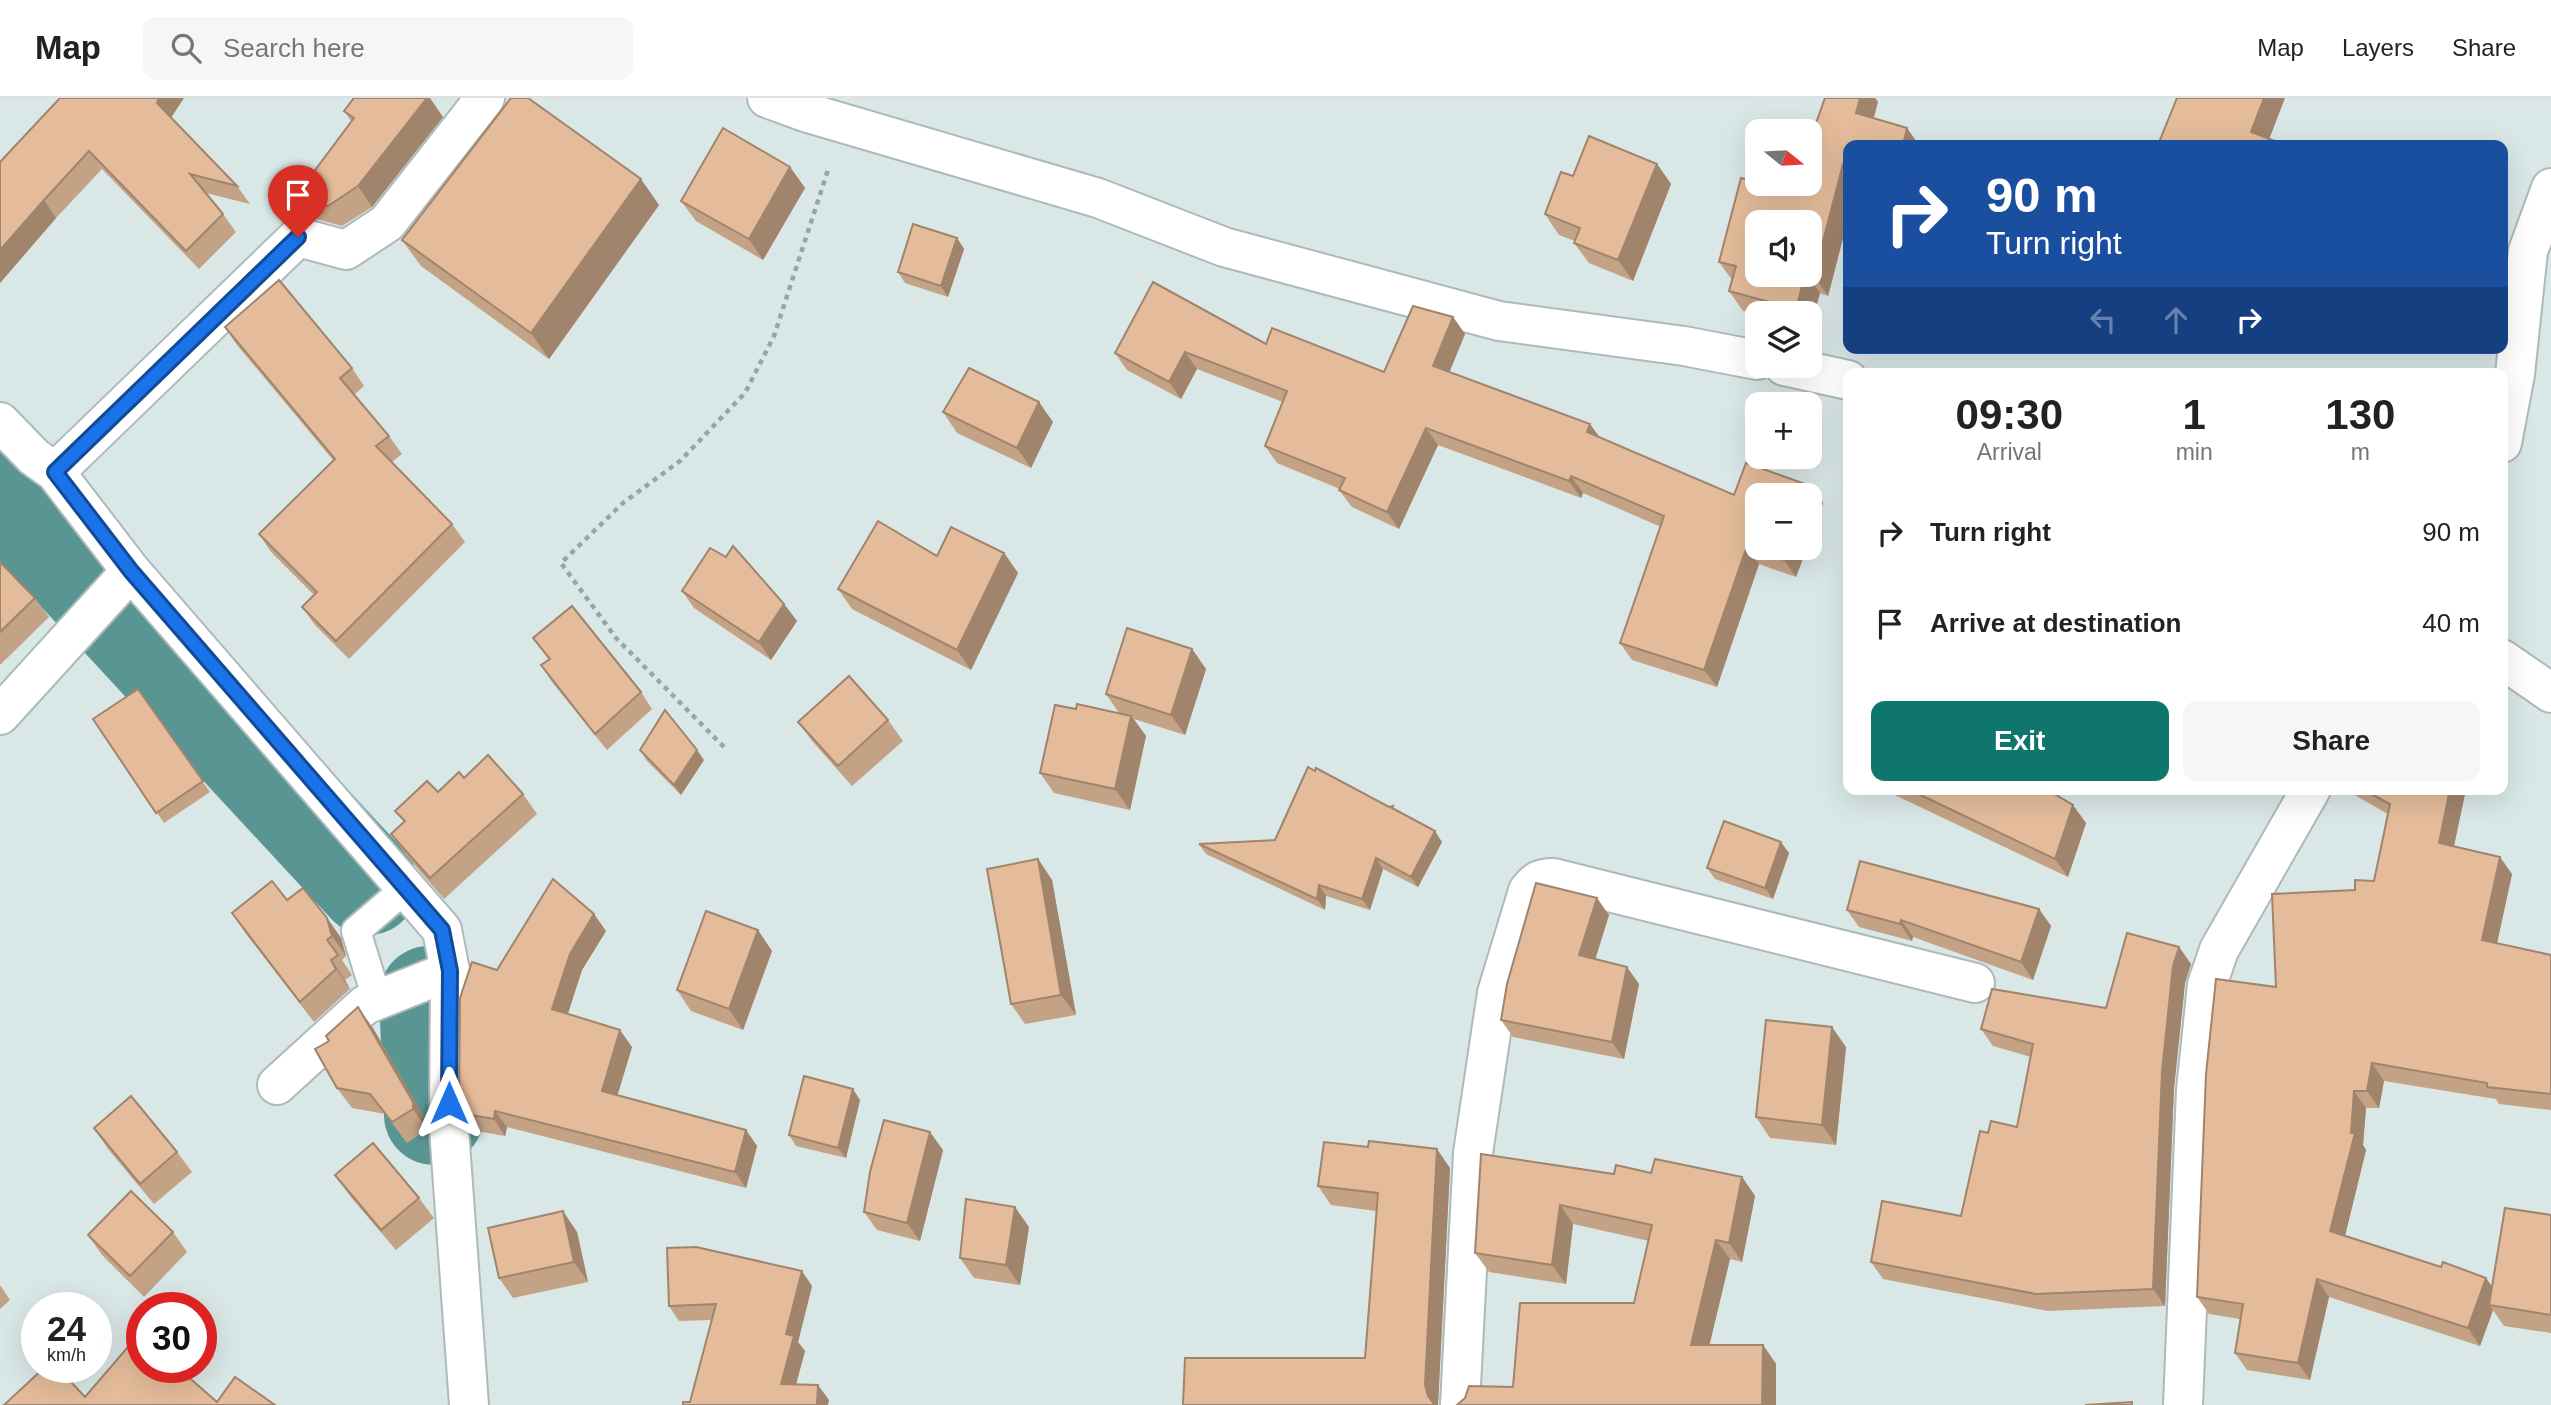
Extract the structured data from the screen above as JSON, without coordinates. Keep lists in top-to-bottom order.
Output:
{
  "north": "right",
  "page": {
    "header": "Map",
    "search": "Search here",
    "nav": ["Map", "Layers", "Share"],
    "map_buttons": ["+", "−"],
    "turn": ["90 m", "Turn right"],
    "eta": [
      "09:30",
      "Arrival",
      "1",
      "min",
      "130",
      "m"
    ],
    "list": [
      {
        "name": "Turn right",
        "value": "90 m"
      },
      {
        "name": "Arrive at destination",
        "value": "40 m"
      }
    ],
    "buttons": ["Exit", "Share"],
    "speed": "24 km/h",
    "limit": "30"
  }
}
